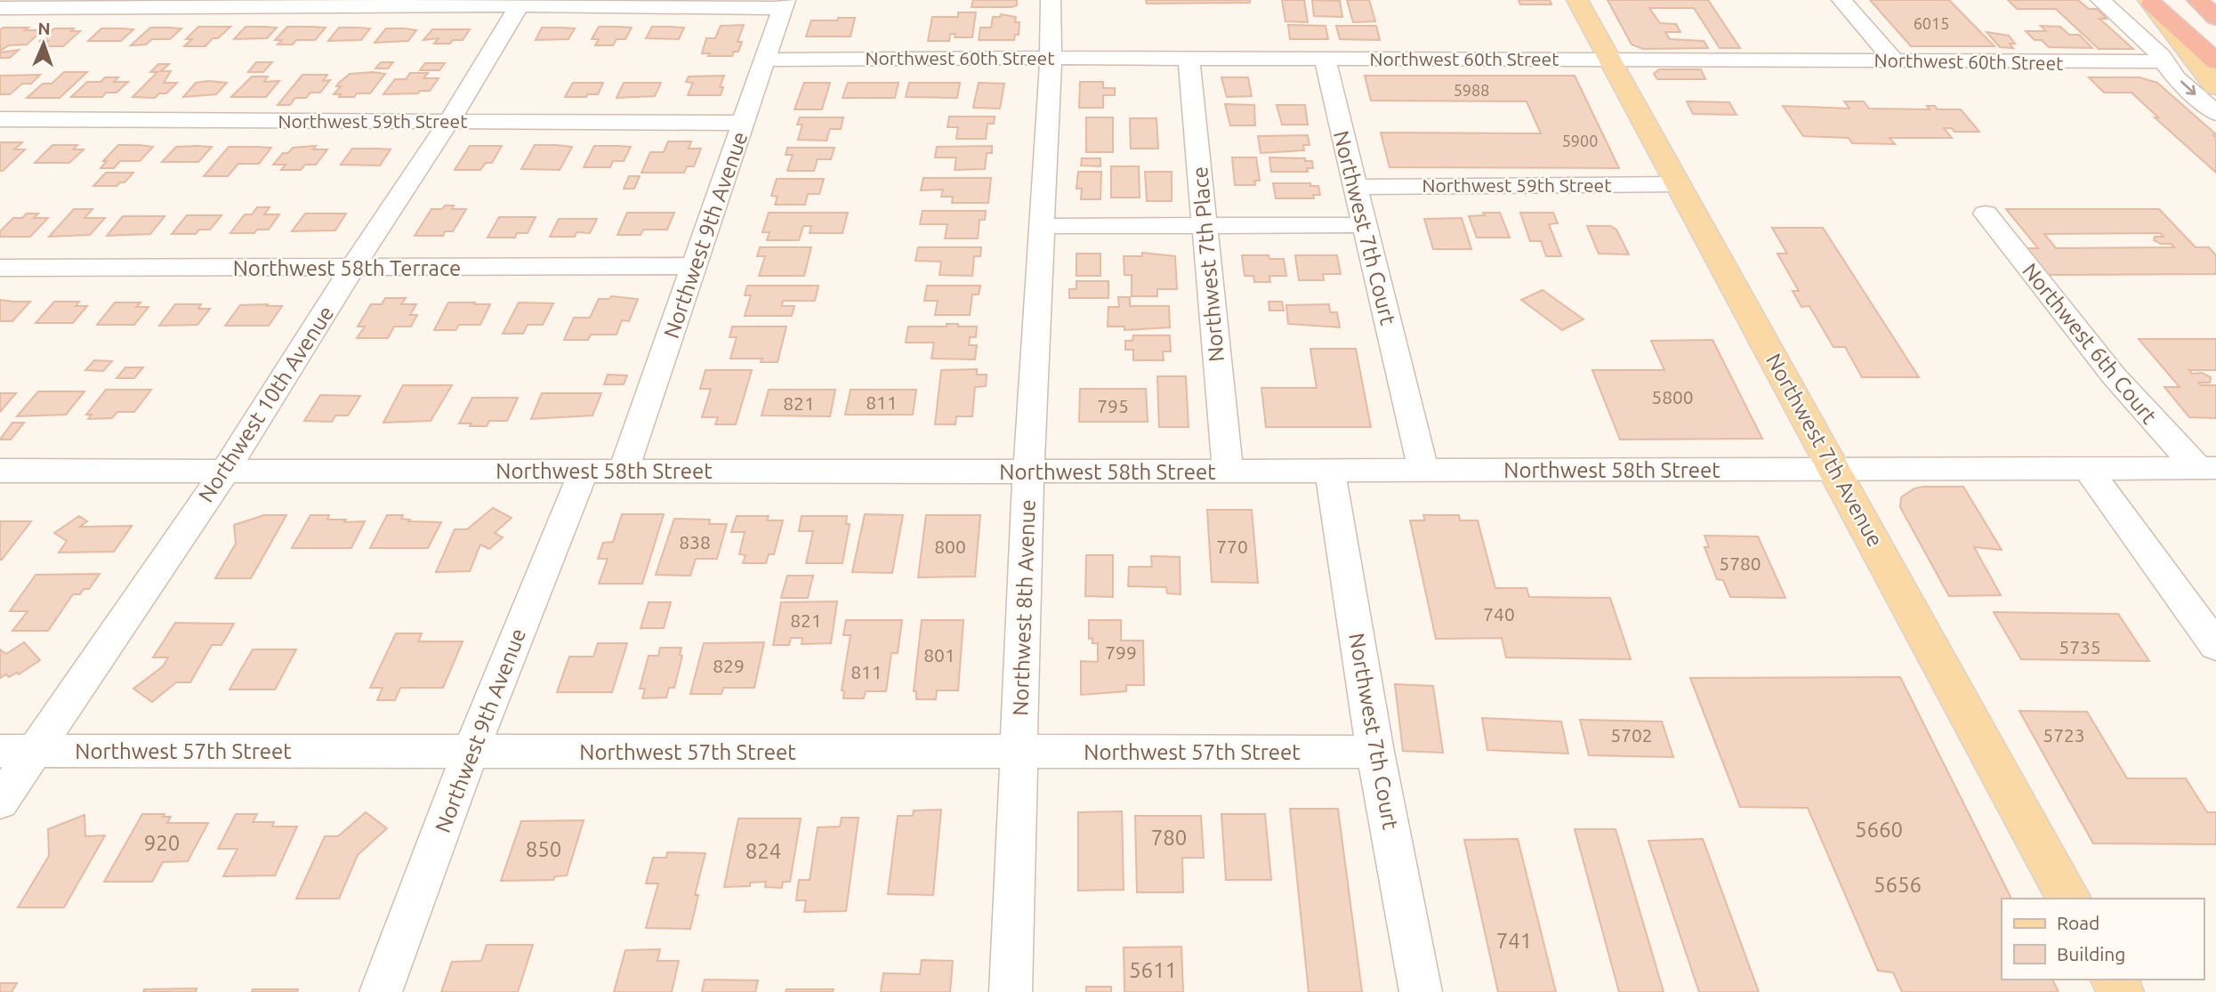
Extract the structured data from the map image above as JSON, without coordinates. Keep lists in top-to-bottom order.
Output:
{
  "streets": {
    "main road": ["Northwest 7th Avenue"],
    "street": [
      "Northwest 60th Street",
      "Northwest 59th Street",
      "Northwest 7th Court",
      "Northwest 9th Avenue",
      "Northwest 7th Place",
      "Northwest 58th Terrace",
      "Northwest 6th Court",
      "Northwest 10th Avenue",
      "Northwest 58th Street",
      "Northwest 8th Avenue",
      "Northwest 57th Street"
    ]
  },
  "crossings": [
    ["Northwest 60th Street", "Northwest 7th Court"],
    ["Northwest 60th Street", "Northwest 9th Avenue"],
    ["Northwest 60th Street", "Northwest 7th Place"],
    ["Northwest 60th Street", "Northwest 7th Avenue"],
    ["Northwest 60th Street", "Northwest 8th Avenue"],
    ["Northwest 59th Street", "Northwest 7th Court"],
    ["Northwest 59th Street", "Northwest 9th Avenue"],
    ["Northwest 59th Street", "Northwest 10th Avenue"],
    ["Northwest 59th Street", "Northwest 7th Avenue"],
    ["Northwest 7th Court", "Northwest 58th Street"],
    ["Northwest 7th Court", "Northwest 57th Street"],
    ["Northwest 9th Avenue", "Northwest 58th Terrace"],
    ["Northwest 9th Avenue", "Northwest 58th Street"],
    ["Northwest 9th Avenue", "Northwest 57th Street"],
    ["Northwest 7th Place", "Northwest 58th Street"],
    ["Northwest 58th Terrace", "Northwest 10th Avenue"],
    ["Northwest 6th Court", "Northwest 58th Street"],
    ["Northwest 10th Avenue", "Northwest 58th Street"],
    ["Northwest 10th Avenue", "Northwest 57th Street"],
    ["Northwest 7th Avenue", "Northwest 58th Street"],
    ["Northwest 58th Street", "Northwest 8th Avenue"],
    ["Northwest 8th Avenue", "Northwest 57th Street"]
  ],
  "house_numbers": [
    "6015",
    "5988",
    "5900",
    "5800",
    "811",
    "821",
    "795",
    "838",
    "800",
    "770",
    "5780",
    "740",
    "821",
    "5735",
    "799",
    "801",
    "829",
    "811",
    "5702",
    "5723",
    "5660",
    "780",
    "920",
    "850",
    "824",
    "5656",
    "741",
    "5611"
  ],
  "legend": ["Road", "Building"],
  "north": "top"
}
